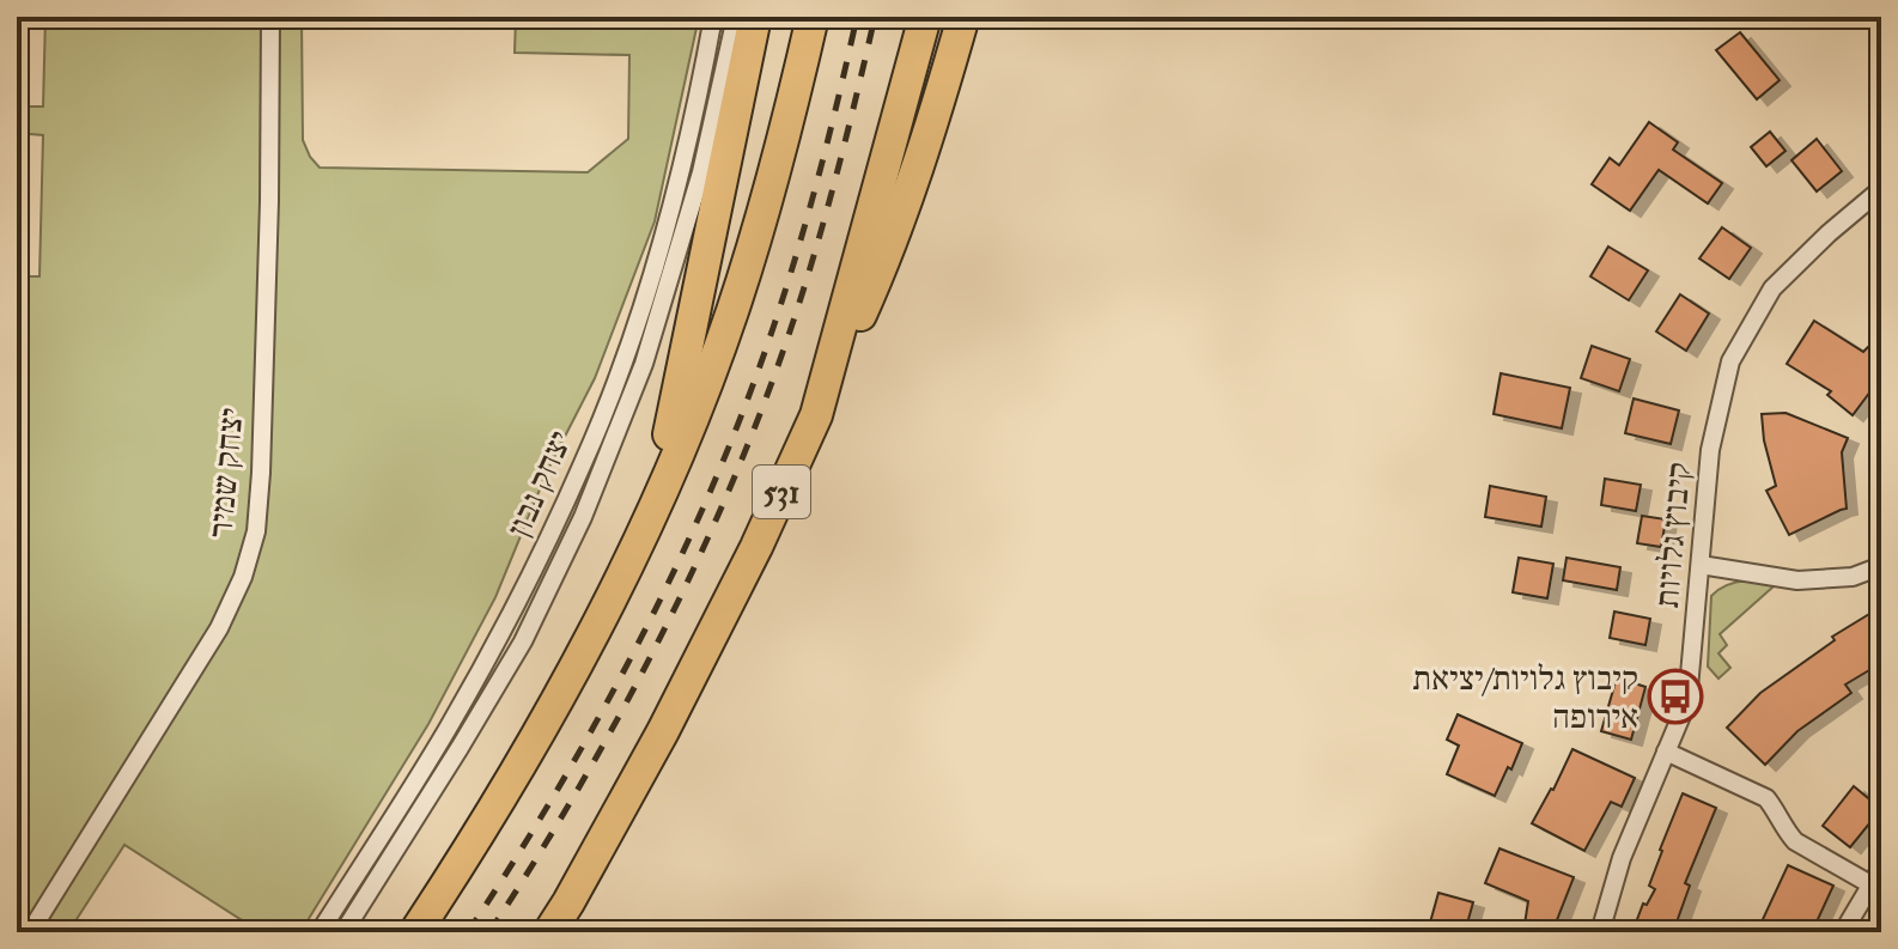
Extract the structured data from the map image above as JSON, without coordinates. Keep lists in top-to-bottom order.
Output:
{
  "streets": {
    "highway": ["531"],
    "street": ["יצחק שמיר", "יצחק נבון", "קיבוץ גלויות"]
  },
  "places": {
    "bus stop": ["קיבוץ גלויות/יציאת אירופה"]
  }
}
